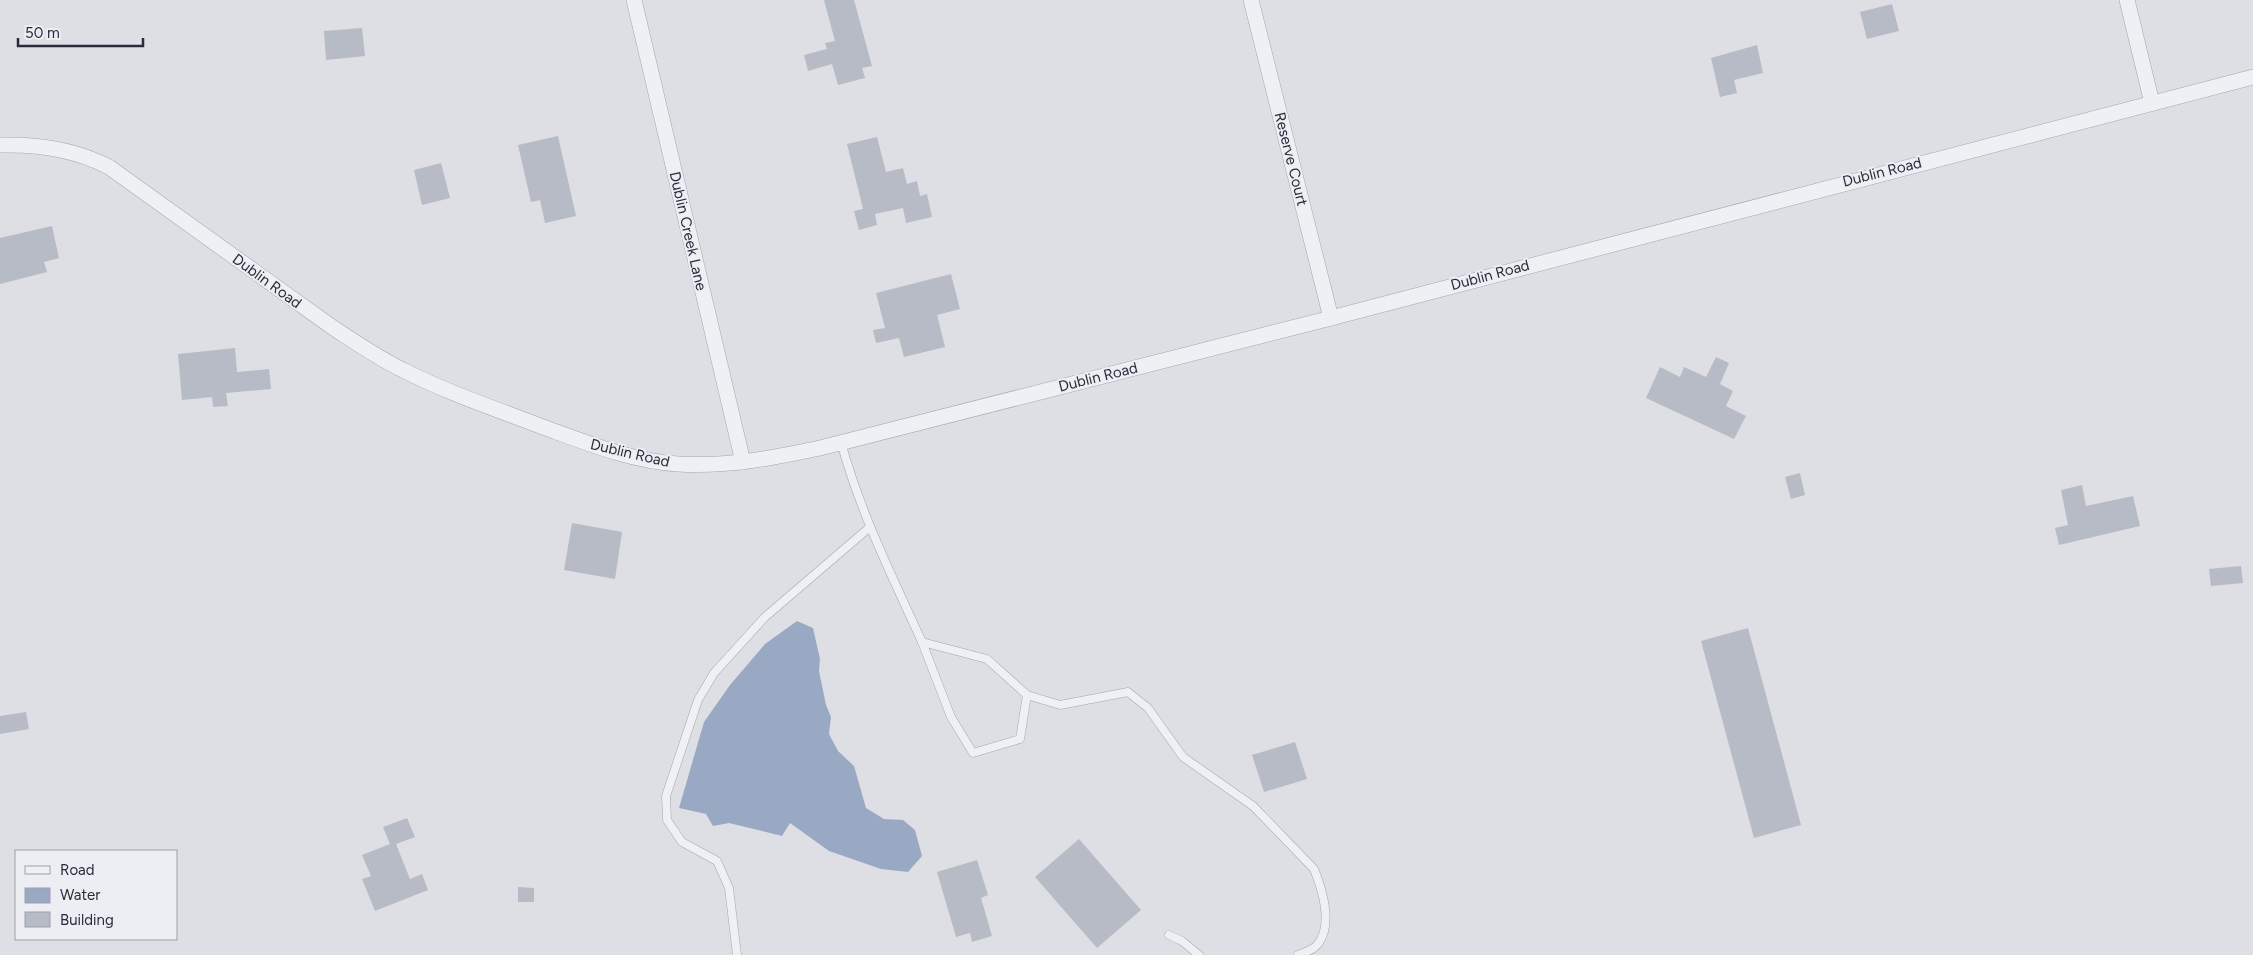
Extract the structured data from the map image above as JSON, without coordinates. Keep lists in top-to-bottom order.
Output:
{
  "streets": {
    "street": ["Reserve Court", "Dublin Road", "Dublin Creek Lane"]
  },
  "crossings": [
    ["Reserve Court", "Dublin Road"],
    ["Dublin Road", "Dublin Creek Lane"]
  ],
  "legend": ["Road", "Water", "Building"],
  "scale_bar": "50 m"
}
